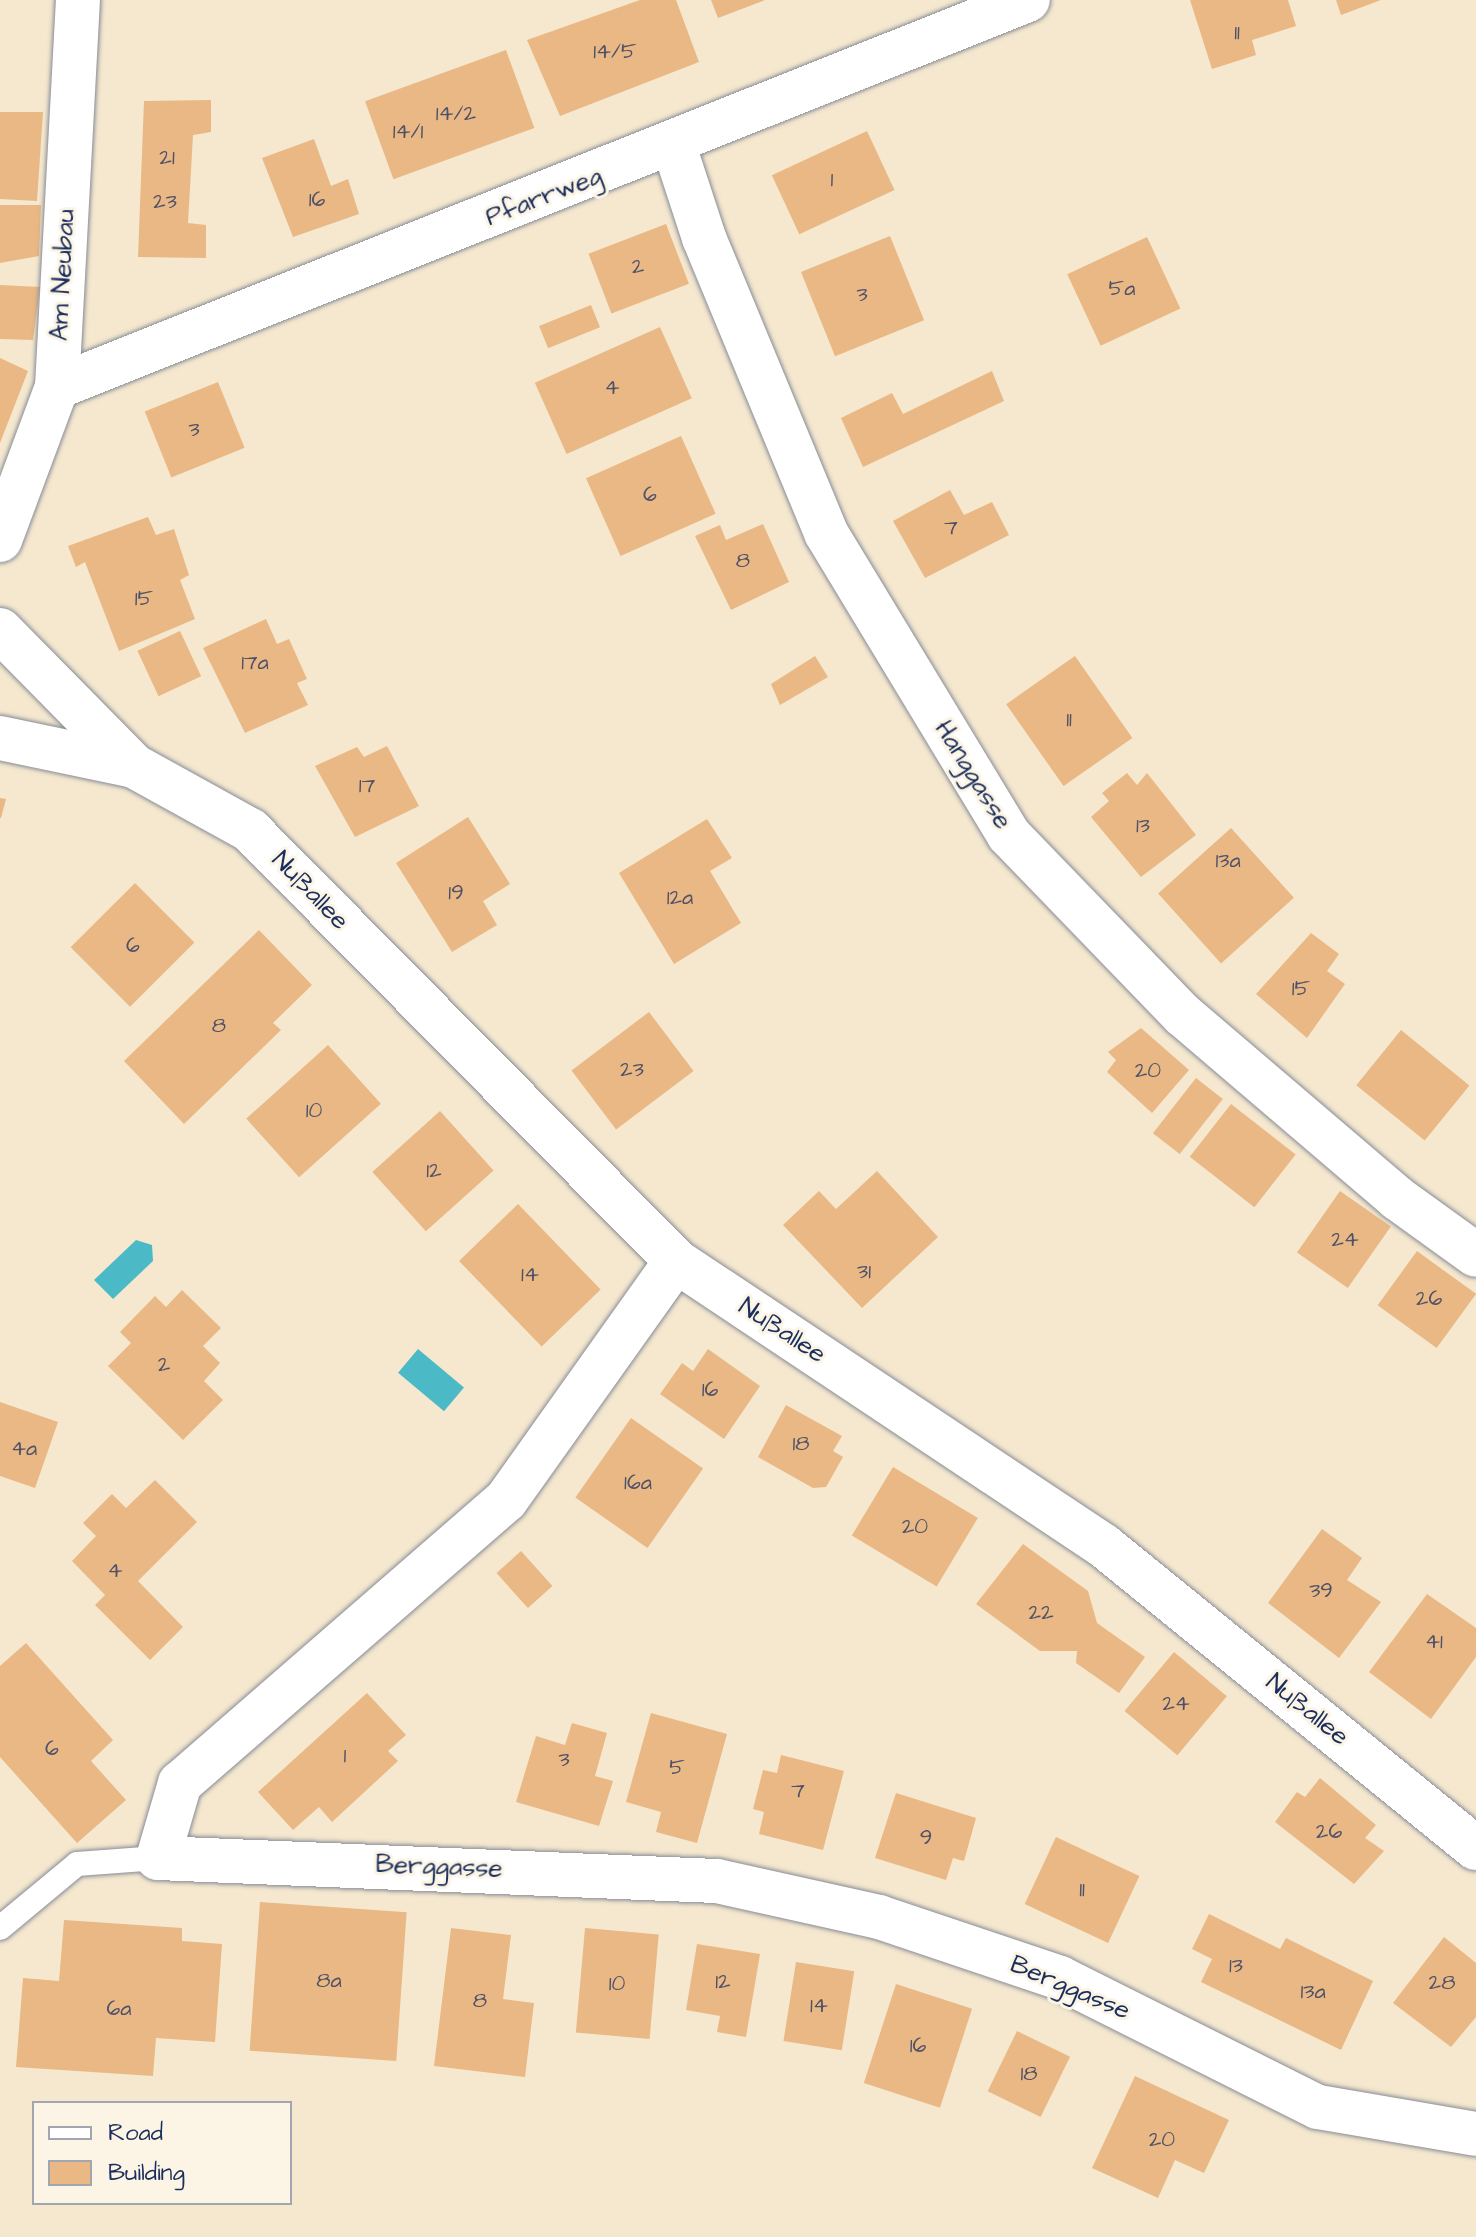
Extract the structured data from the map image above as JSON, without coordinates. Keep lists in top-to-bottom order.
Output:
{
  "streets": {
    "street": [
      "Pfarrweg",
      "Am Neubau",
      "Hanggasse",
      "Nußallee",
      "Berggasse"
    ]
  },
  "crossings": [
    ["Pfarrweg", "Am Neubau"],
    ["Pfarrweg", "Hanggasse"]
  ],
  "house_numbers": [
    "11",
    "14/5",
    "14/2",
    "14/1",
    "21",
    "1",
    "16",
    "23",
    "2",
    "5a",
    "3",
    "4",
    "3",
    "6",
    "7",
    "8",
    "15",
    "17a",
    "11",
    "17",
    "13",
    "13a",
    "19",
    "12a",
    "6",
    "15",
    "8",
    "23",
    "20",
    "10",
    "12",
    "24",
    "31",
    "14",
    "26",
    "2",
    "16",
    "18",
    "4a",
    "16a",
    "20",
    "4",
    "39",
    "22",
    "41",
    "24",
    "6",
    "1",
    "3",
    "5",
    "7",
    "26",
    "9",
    "11",
    "13",
    "8a",
    "12",
    "28",
    "10",
    "13a",
    "8",
    "14",
    "6a",
    "16",
    "18",
    "20"
  ],
  "legend": ["Road", "Building"]
}
